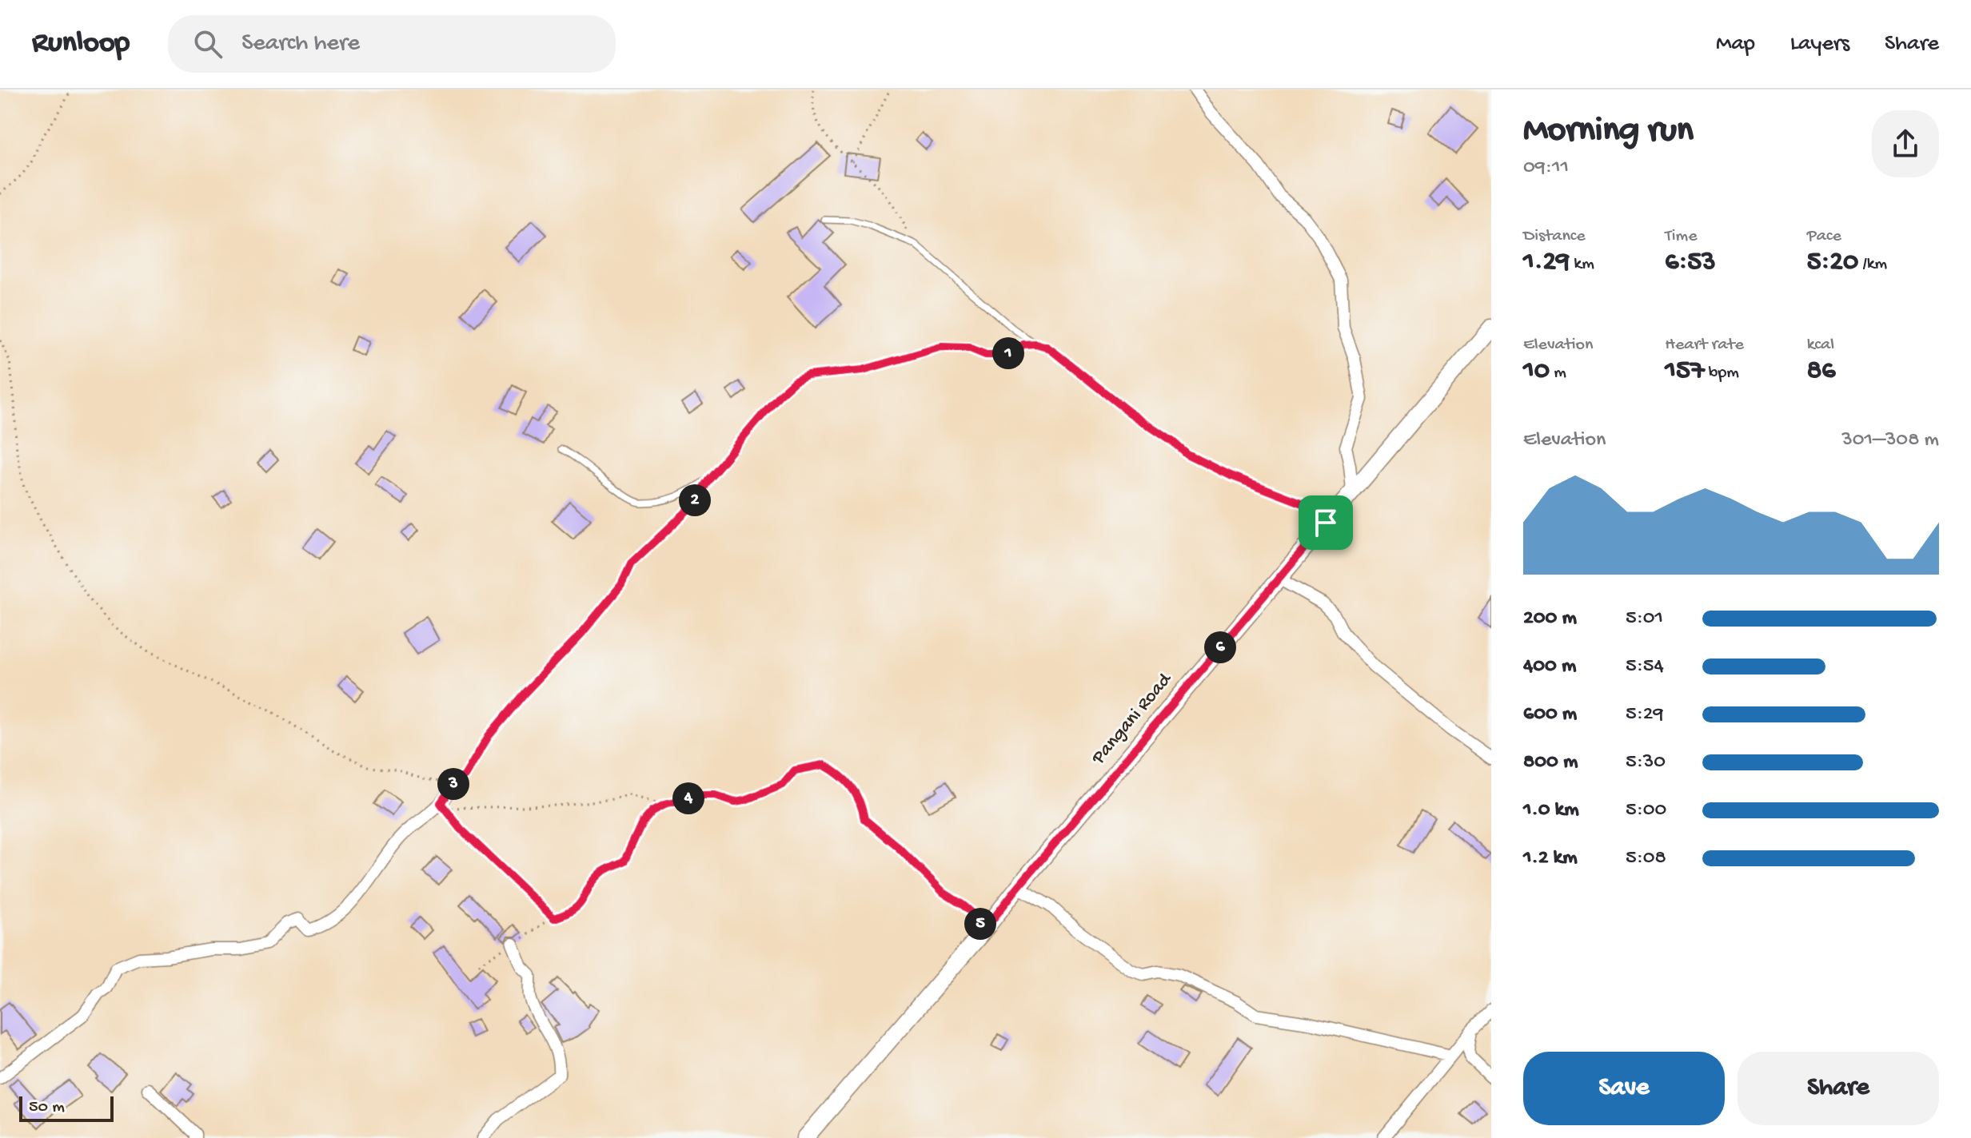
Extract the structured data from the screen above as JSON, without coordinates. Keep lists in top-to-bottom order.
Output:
{
  "streets": {
    "main road": ["Pangani Road"]
  },
  "scale_bar": "50 m",
  "page": {
    "header": "Runloop",
    "search": "Search here",
    "nav": ["Map", "Layers", "Share"],
    "heading": ["Morning run", "09:11"],
    "stats": [
      ["Distance", "1.29 km"],
      ["Time", "6:53"],
      ["Pace", "5:20 /km"],
      ["Elevation", "10 m"],
      ["Heart rate", "157 bpm"],
      ["kcal", "86"]
    ],
    "pins": [
      "1",
      "2",
      "6",
      "3",
      "4",
      "5"
    ],
    "chart": ["Elevation", "301–308 m"],
    "list": [
      {
        "name": "200 m",
        "note": "5:01"
      },
      {
        "name": "400 m",
        "note": "5:54"
      },
      {
        "name": "600 m",
        "note": "5:29"
      },
      {
        "name": "800 m",
        "note": "5:30"
      },
      {
        "name": "1.0 km",
        "note": "5:00"
      },
      {
        "name": "1.2 km",
        "note": "5:08"
      }
    ],
    "buttons": ["Save", "Share"],
    "scale": "50 m"
  }
}
